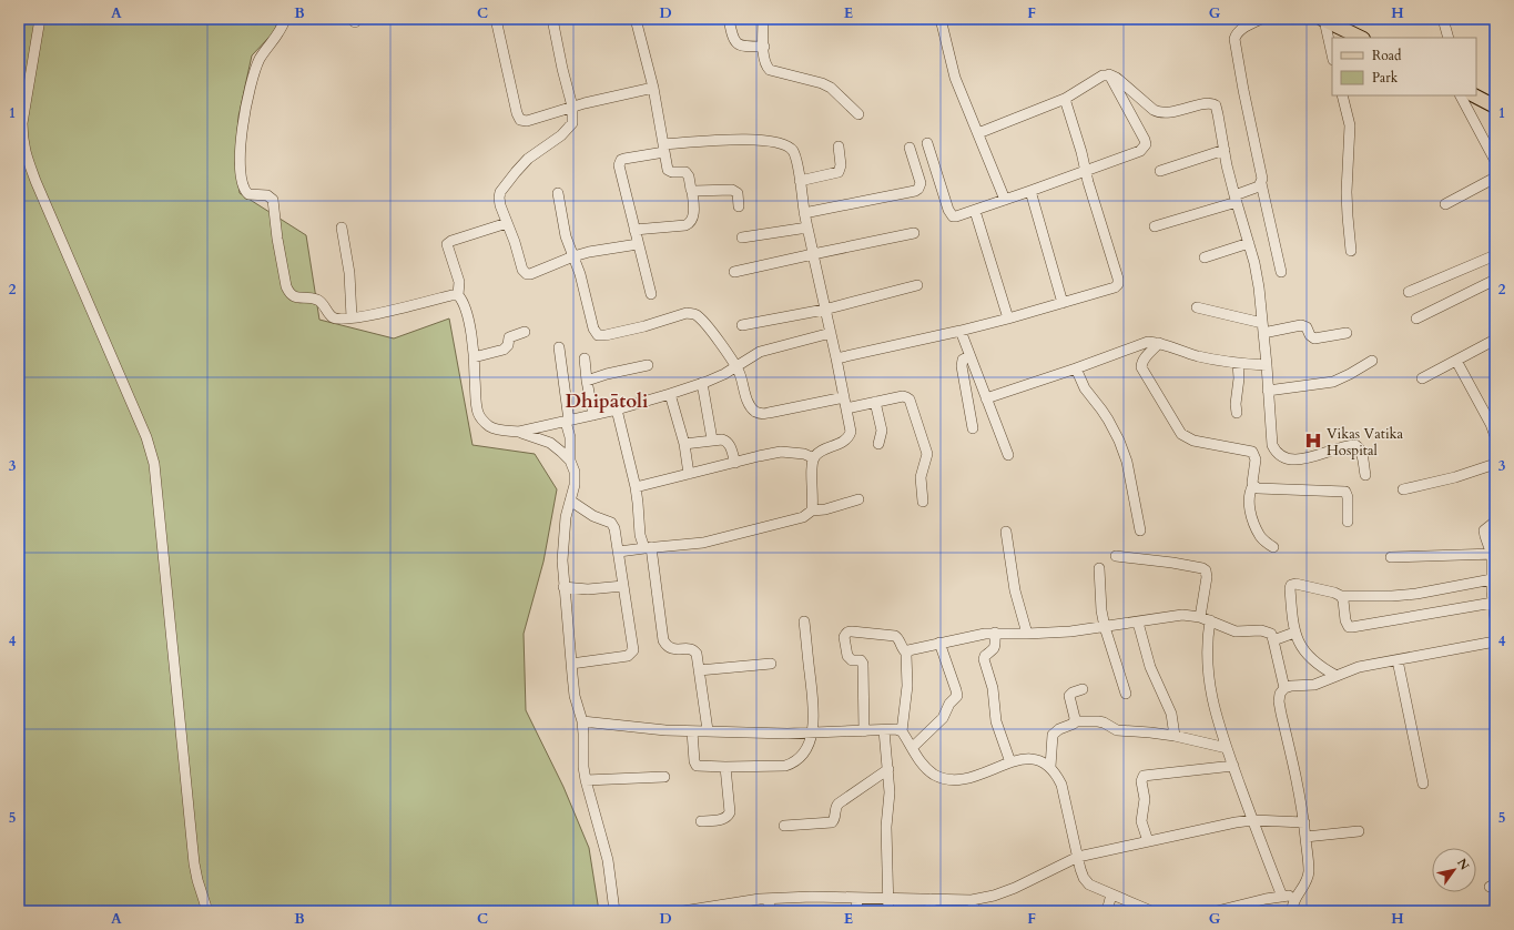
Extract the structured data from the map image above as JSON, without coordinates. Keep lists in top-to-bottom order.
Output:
{
  "districts": ["Dhipātoli"],
  "places": {
    "hospital": ["Vikas Vatika Hospital"]
  },
  "legend": ["Road", "Park"],
  "north": "top right",
  "grid": {
    "columns": [
      "A",
      "B",
      "C",
      "D",
      "E",
      "F",
      "G",
      "H"
    ],
    "rows": [
      "1",
      "2",
      "3",
      "4",
      "5"
    ]
  }
}
